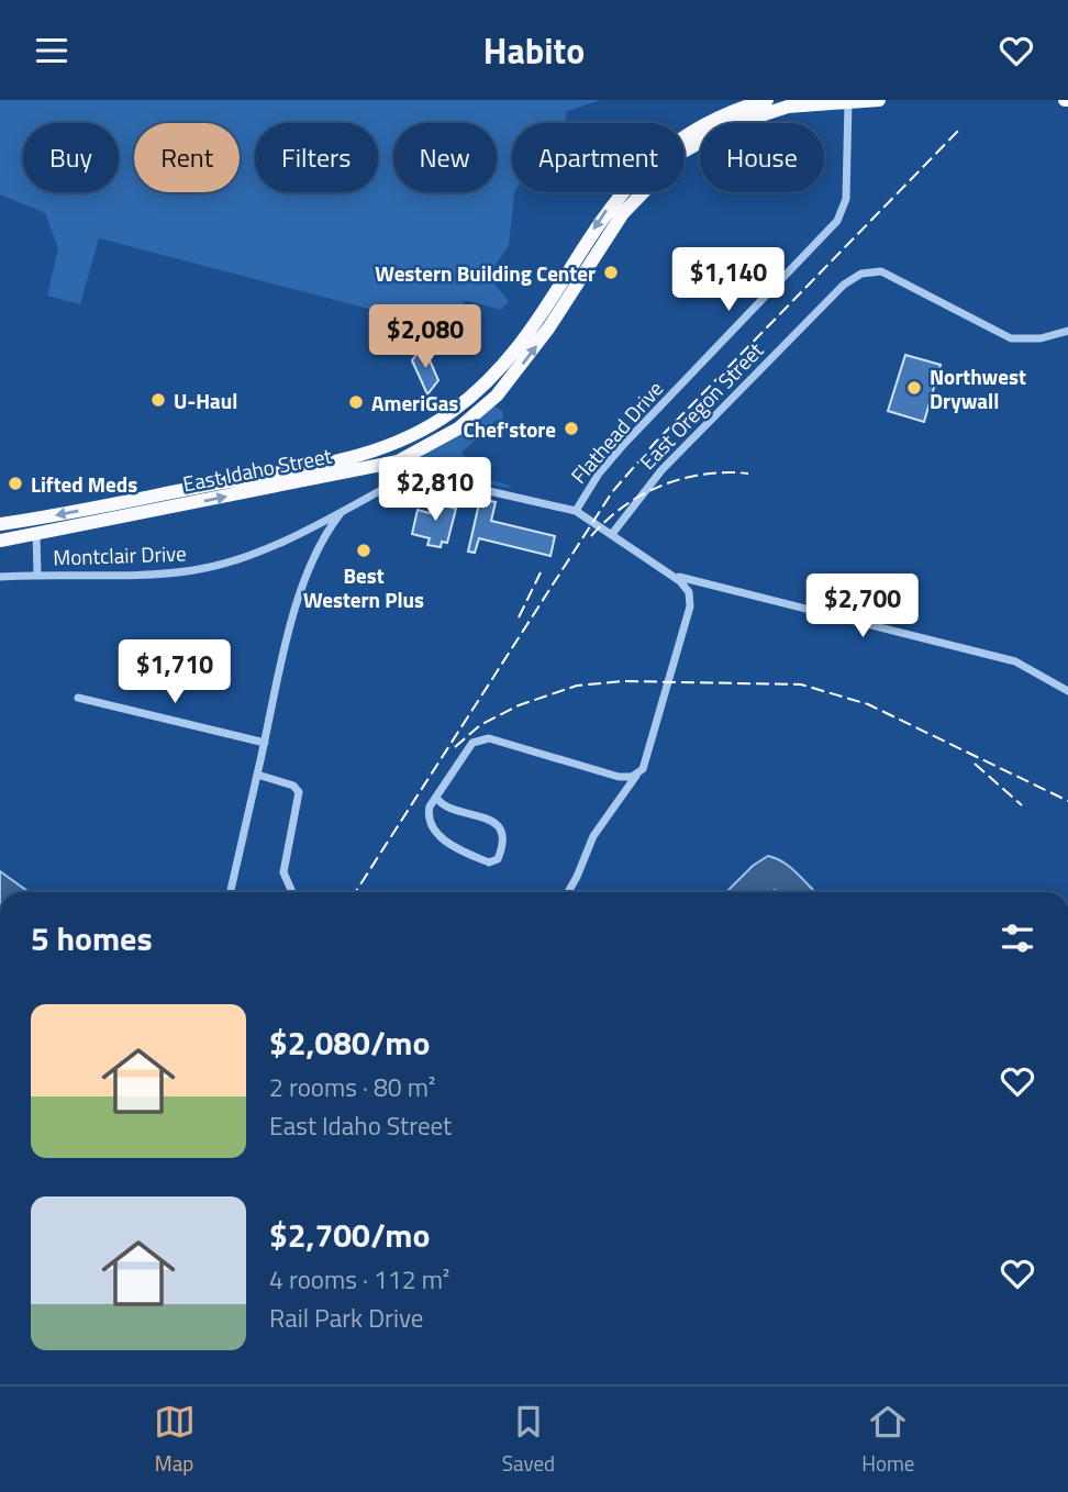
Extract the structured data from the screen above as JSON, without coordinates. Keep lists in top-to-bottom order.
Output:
{
  "streets": {
    "highway": ["East Idaho Street"],
    "street": ["East Oregon Street", "Flathead Drive", "Montclair Drive"]
  },
  "crossings": [
    ["East Oregon Street", "Flathead Drive"],
    ["Flathead Drive", "East Idaho Street"],
    ["East Idaho Street", "Montclair Drive"]
  ],
  "places": [
    "Western Building Center",
    "Northwest Drywall",
    "U-Haul",
    "AmeriGas",
    "Chef'store",
    "Lifted Meds",
    "Best Western Plus"
  ],
  "page": {
    "header": "Habito",
    "chip": [
      "Buy",
      "Rent",
      "Filters",
      "New",
      "Apartment",
      "House"
    ],
    "price": [
      "$1,140",
      "$2,080",
      "$2,810",
      "$2,700",
      "$1,710"
    ],
    "heading": "5 homes",
    "list": [
      {
        "name": "$2,080/mo",
        "note": "2 rooms · 80 m² · East Idaho Street"
      },
      {
        "name": "$2,700/mo",
        "note": "4 rooms · 112 m² · Rail Park Drive"
      }
    ],
    "tabs": ["Map", "Saved", "Home"]
  }
}
